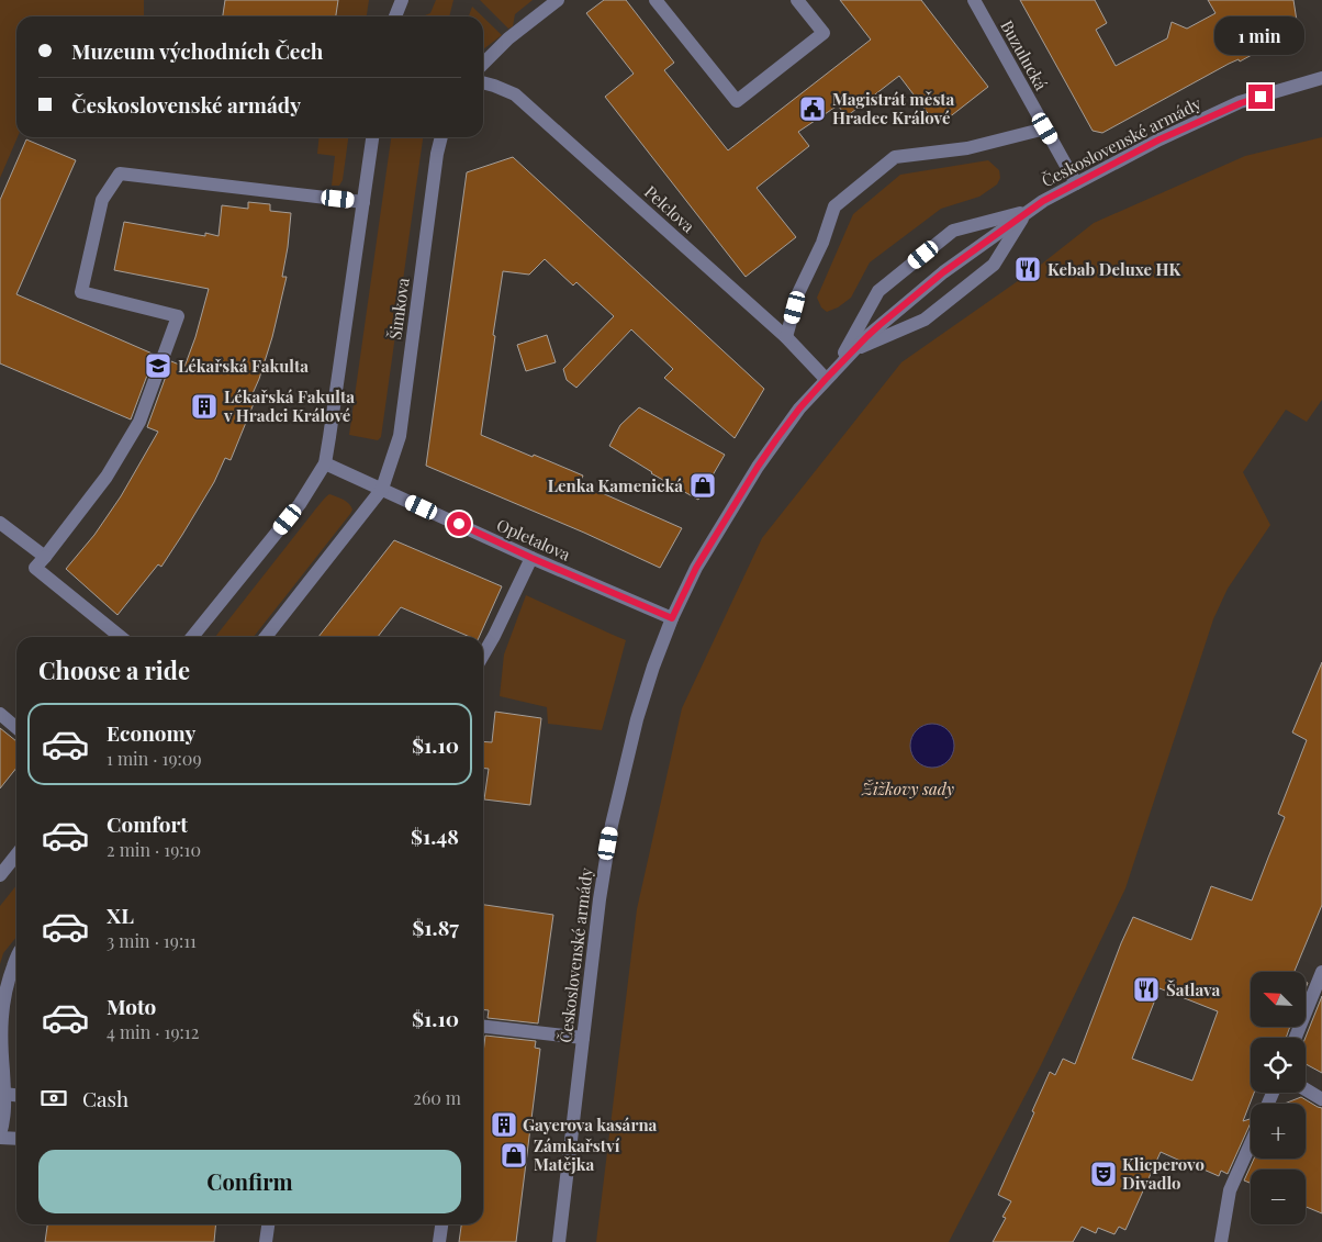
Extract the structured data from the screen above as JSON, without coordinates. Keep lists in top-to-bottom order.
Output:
{
  "streets": {
    "street": [
      "Buzulucká",
      "Československé armády",
      "Pelclova",
      "Šimkova",
      "Opletalova"
    ]
  },
  "crossings": [
    ["Buzulucká", "Československé armády"],
    ["Československé armády", "Pelclova"],
    ["Československé armády", "Opletalova"],
    ["Šimkova", "Opletalova"]
  ],
  "parks": ["Žižkovy sady"],
  "places": {
    "public building": ["Magistrát města Hradec Králové"],
    "restaurant": ["Kebab Deluxe HK", "Šatlava"],
    "school or university": ["Lékařská Fakulta"],
    "building": ["Lékařská Fakulta v Hradci Králové", "Gayerova kasárna"],
    "shop": ["Lenka Kamenická", "Zámkařství Matějka"],
    "theatre": ["Klicperovo Divadlo"]
  },
  "north": "top left",
  "page": {
    "bubble": "1 min",
    "banner": ["Muzeum východních Čech", "Československé armády"],
    "heading": "Choose a ride",
    "list": [
      {
        "name": "Economy",
        "note": "1 min · 19:09",
        "value": "$1.10"
      },
      {
        "name": "Comfort",
        "note": "2 min · 19:10",
        "value": "$1.48"
      },
      {
        "name": "XL",
        "note": "3 min · 19:11",
        "value": "$1.87"
      },
      {
        "name": "Moto",
        "note": "4 min · 19:12",
        "value": "$1.10"
      }
    ],
    "map_buttons": ["+", "−"],
    "pay": ["Cash", "260 m"],
    "buttons": "Confirm"
  }
}
